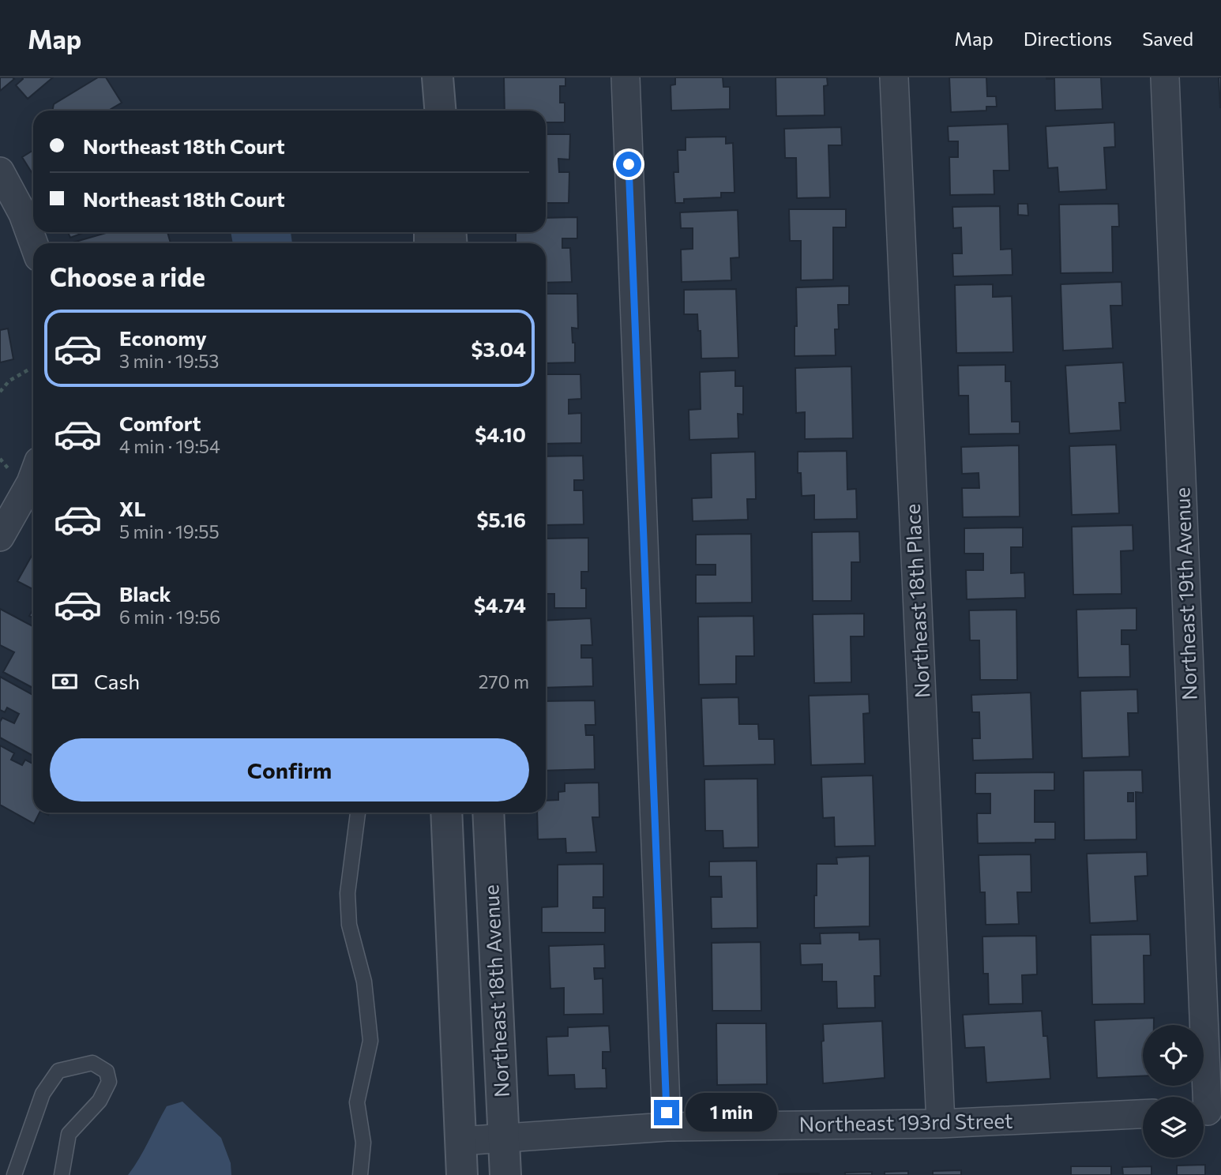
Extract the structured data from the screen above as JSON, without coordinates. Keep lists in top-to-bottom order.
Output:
{
  "streets": {
    "street": [
      "Northeast 19th Avenue",
      "Northeast 18th Place",
      "Northeast 18th Avenue",
      "Northeast 193rd Street"
    ]
  },
  "crossings": [
    ["Northeast 18th Place", "Northeast 193rd Street"],
    ["Northeast 18th Avenue", "Northeast 193rd Street"]
  ],
  "page": {
    "header": "Map",
    "nav": ["Map", "Directions", "Saved"],
    "banner": ["Northeast 18th Court", "Northeast 18th Court"],
    "heading": "Choose a ride",
    "list": [
      {
        "name": "Economy",
        "note": "3 min · 19:53",
        "value": "$3.04"
      },
      {
        "name": "Comfort",
        "note": "4 min · 19:54",
        "value": "$4.10"
      },
      {
        "name": "XL",
        "note": "5 min · 19:55",
        "value": "$5.16"
      },
      {
        "name": "Black",
        "note": "6 min · 19:56",
        "value": "$4.74"
      }
    ],
    "pay": ["Cash", "270 m"],
    "buttons": "Confirm",
    "bubble": "1 min"
  }
}
